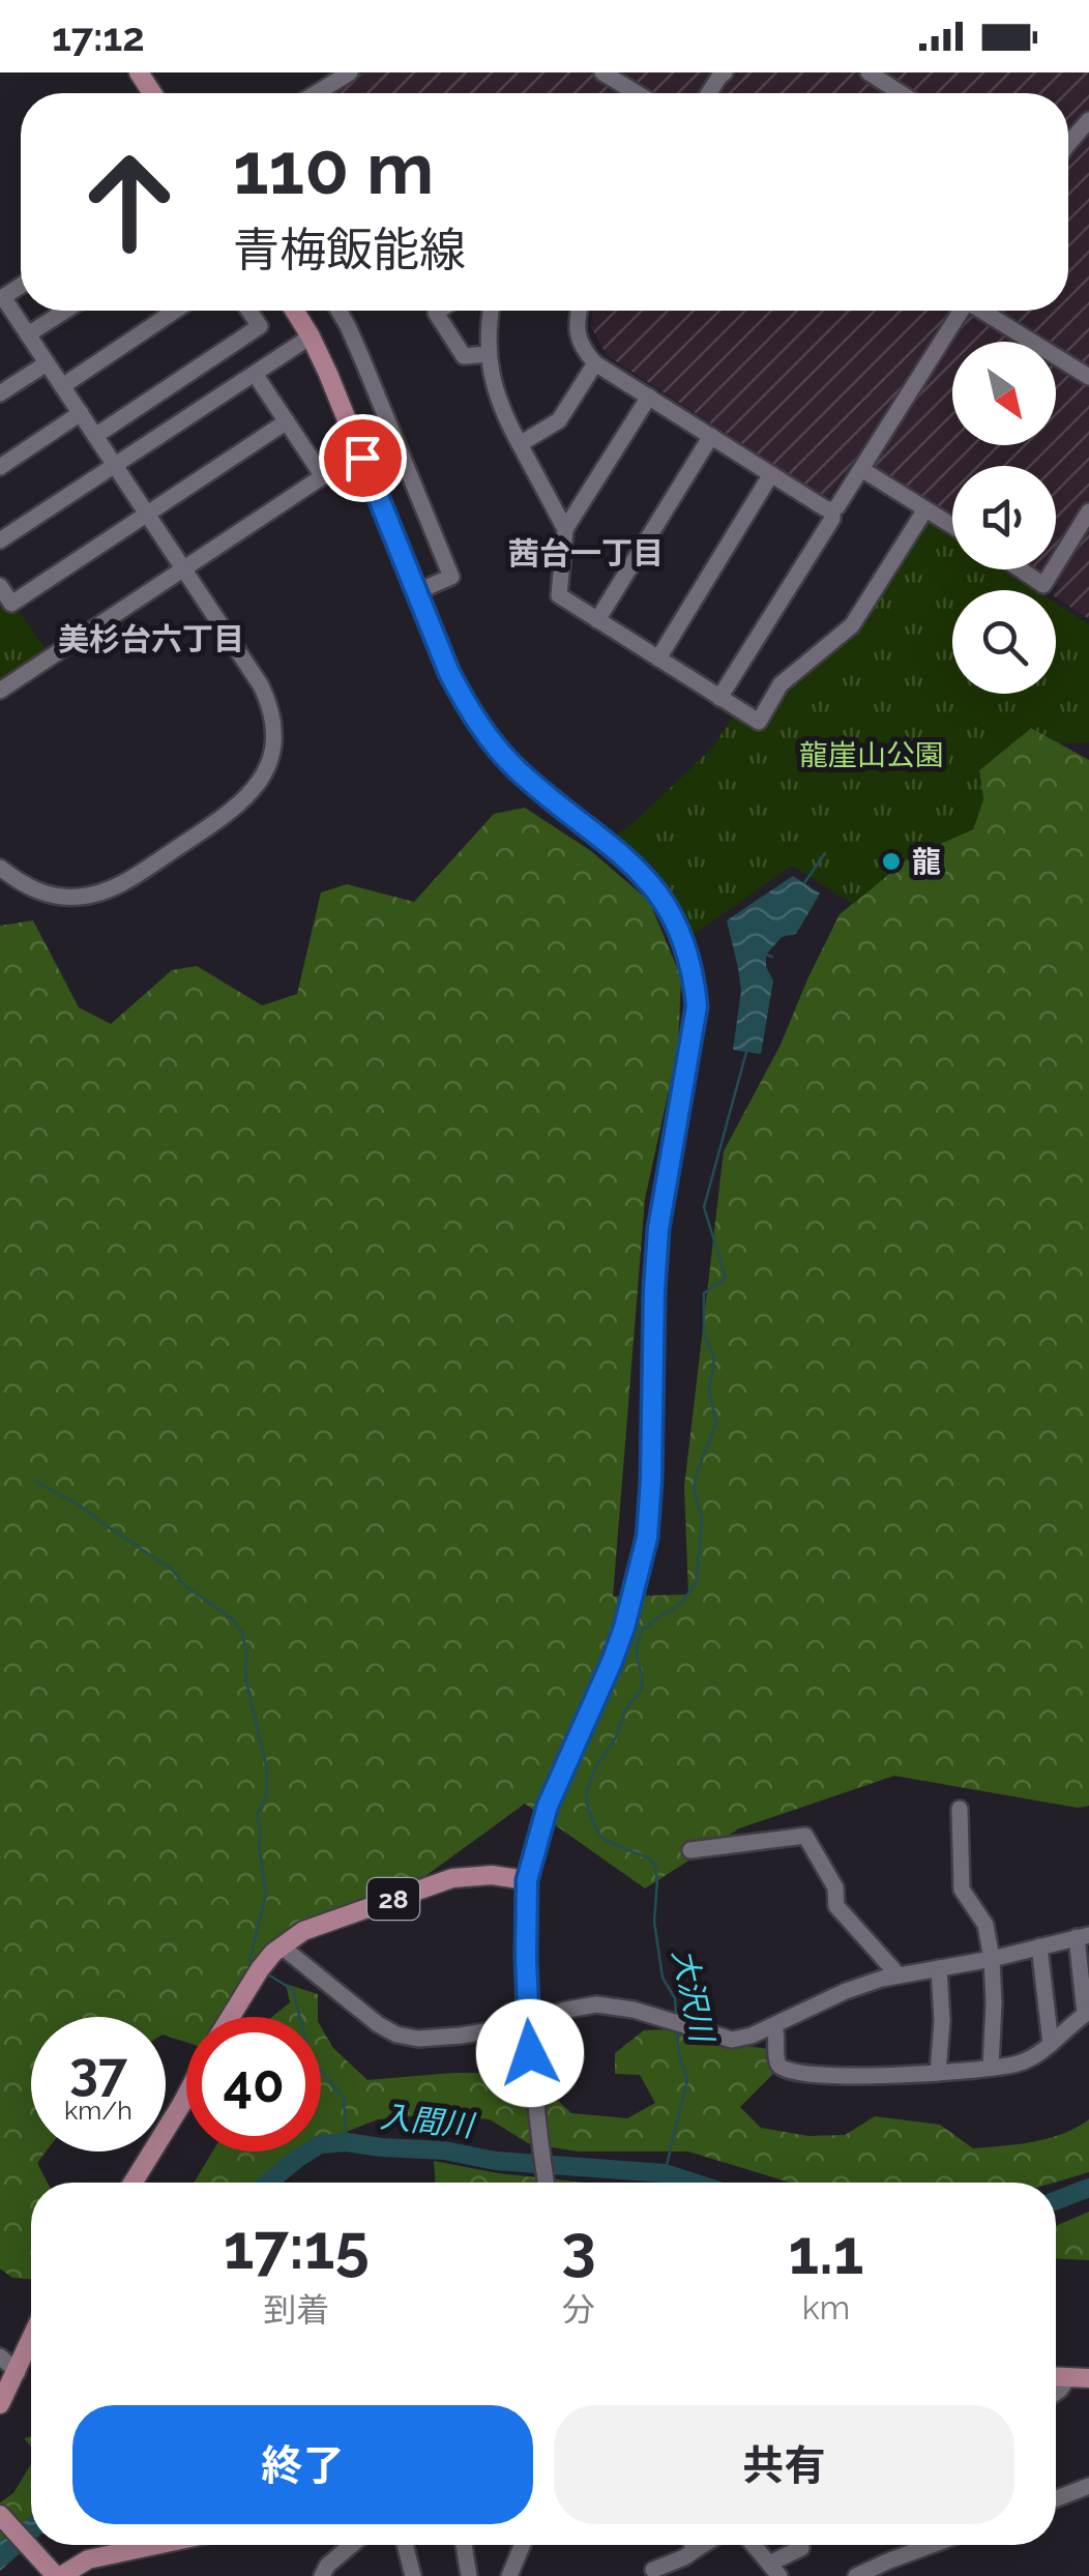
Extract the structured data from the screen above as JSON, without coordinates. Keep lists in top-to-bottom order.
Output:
{
  "streets": {
    "main road": ["28"]
  },
  "districts": ["茜台一丁目", "美杉台六丁目"],
  "water": ["大沢川", "入間川"],
  "parks": ["龍崖山公園"],
  "places": ["龍"],
  "north": "bottom right",
  "page": {
    "status": "17:12",
    "turn": ["110 m", "青梅飯能線"],
    "speed": "37 km/h",
    "limit": "40",
    "eta": [
      "17:15",
      "到着",
      "3",
      "分",
      "1.1",
      "km"
    ],
    "buttons": ["終了", "共有"]
  }
}
